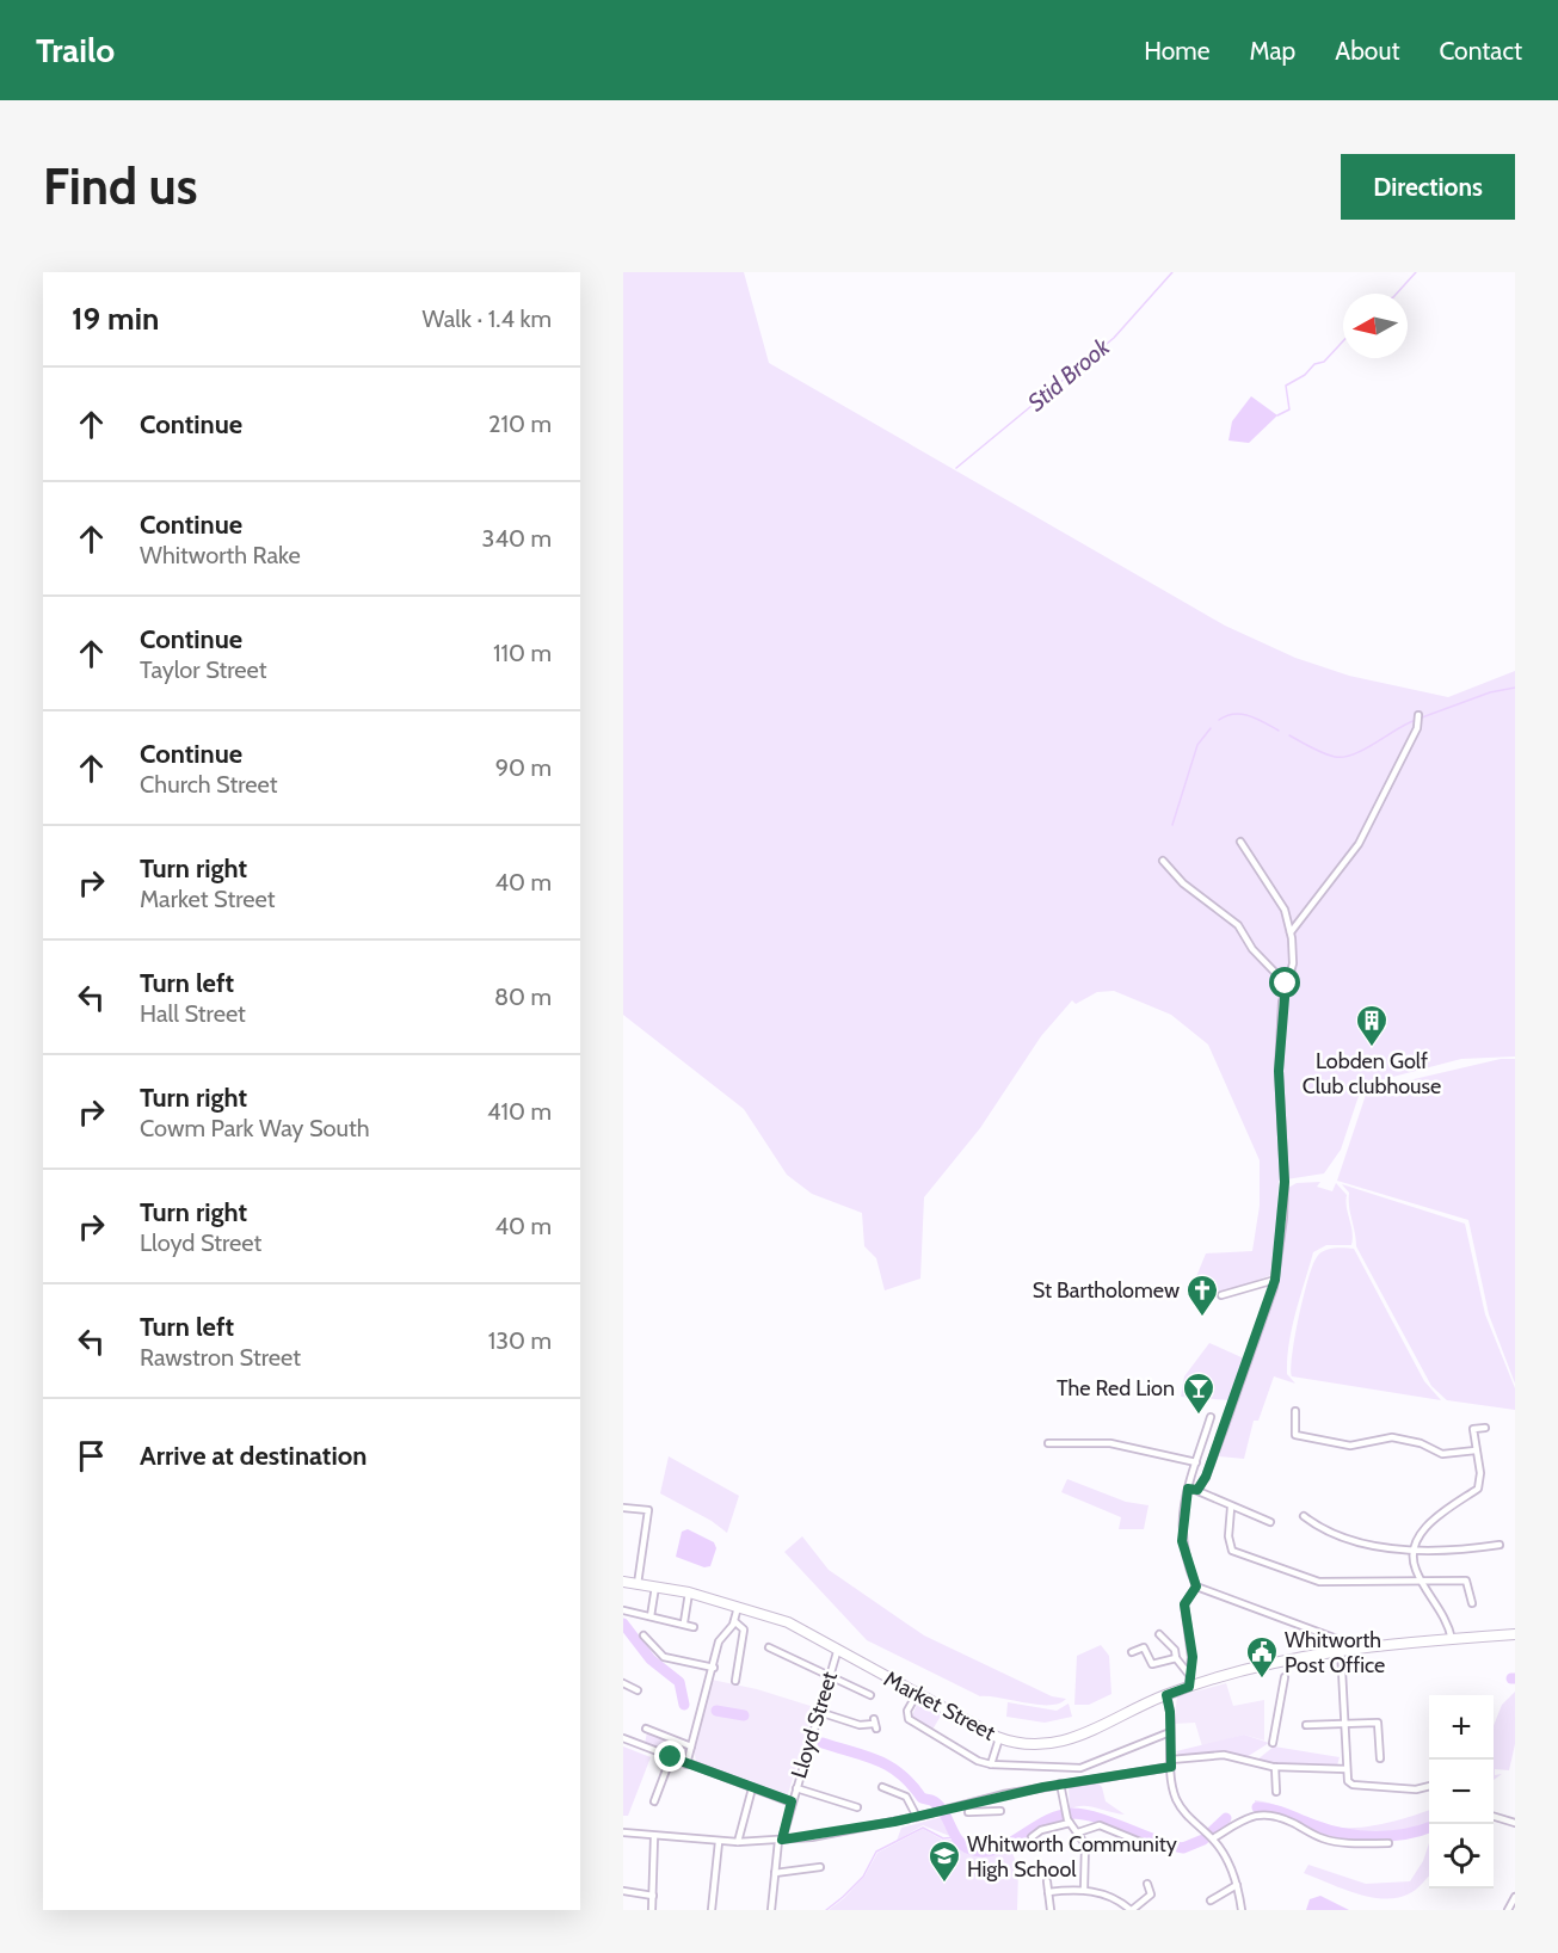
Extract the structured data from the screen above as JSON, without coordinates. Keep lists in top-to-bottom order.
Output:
{
  "streets": {
    "main road": ["Market Street"],
    "street": ["Lloyd Street"]
  },
  "crossings": [
    ["Market Street", "Lloyd Street"]
  ],
  "water": ["Stid Brook"],
  "places": {
    "building": ["Lobden Golf Club clubhouse"],
    "church": ["St Bartholomew"],
    "bar": ["The Red Lion"],
    "public building": ["Whitworth Post Office"],
    "school or university": ["Whitworth Community High School"]
  },
  "north": "left",
  "page": {
    "header": "Trailo",
    "nav": [
      "Home",
      "Map",
      "About",
      "Contact"
    ],
    "buttons": "Directions",
    "title": "Find us",
    "heading": ["19 min", "Walk · 1.4 km"],
    "list": [
      ["Continue", "210 m"],
      ["Continue", "Whitworth Rake", "340 m"],
      ["Continue", "Taylor Street", "110 m"],
      ["Continue", "Church Street", "90 m"],
      ["Turn right", "Market Street", "40 m"],
      ["Turn left", "Hall Street", "80 m"],
      ["Turn right", "Cowm Park Way South", "410 m"],
      ["Turn right", "Lloyd Street", "40 m"],
      ["Turn left", "Rawstron Street", "130 m"],
      "Arrive at destination"
    ],
    "map_buttons": ["+", "−"]
  }
}
